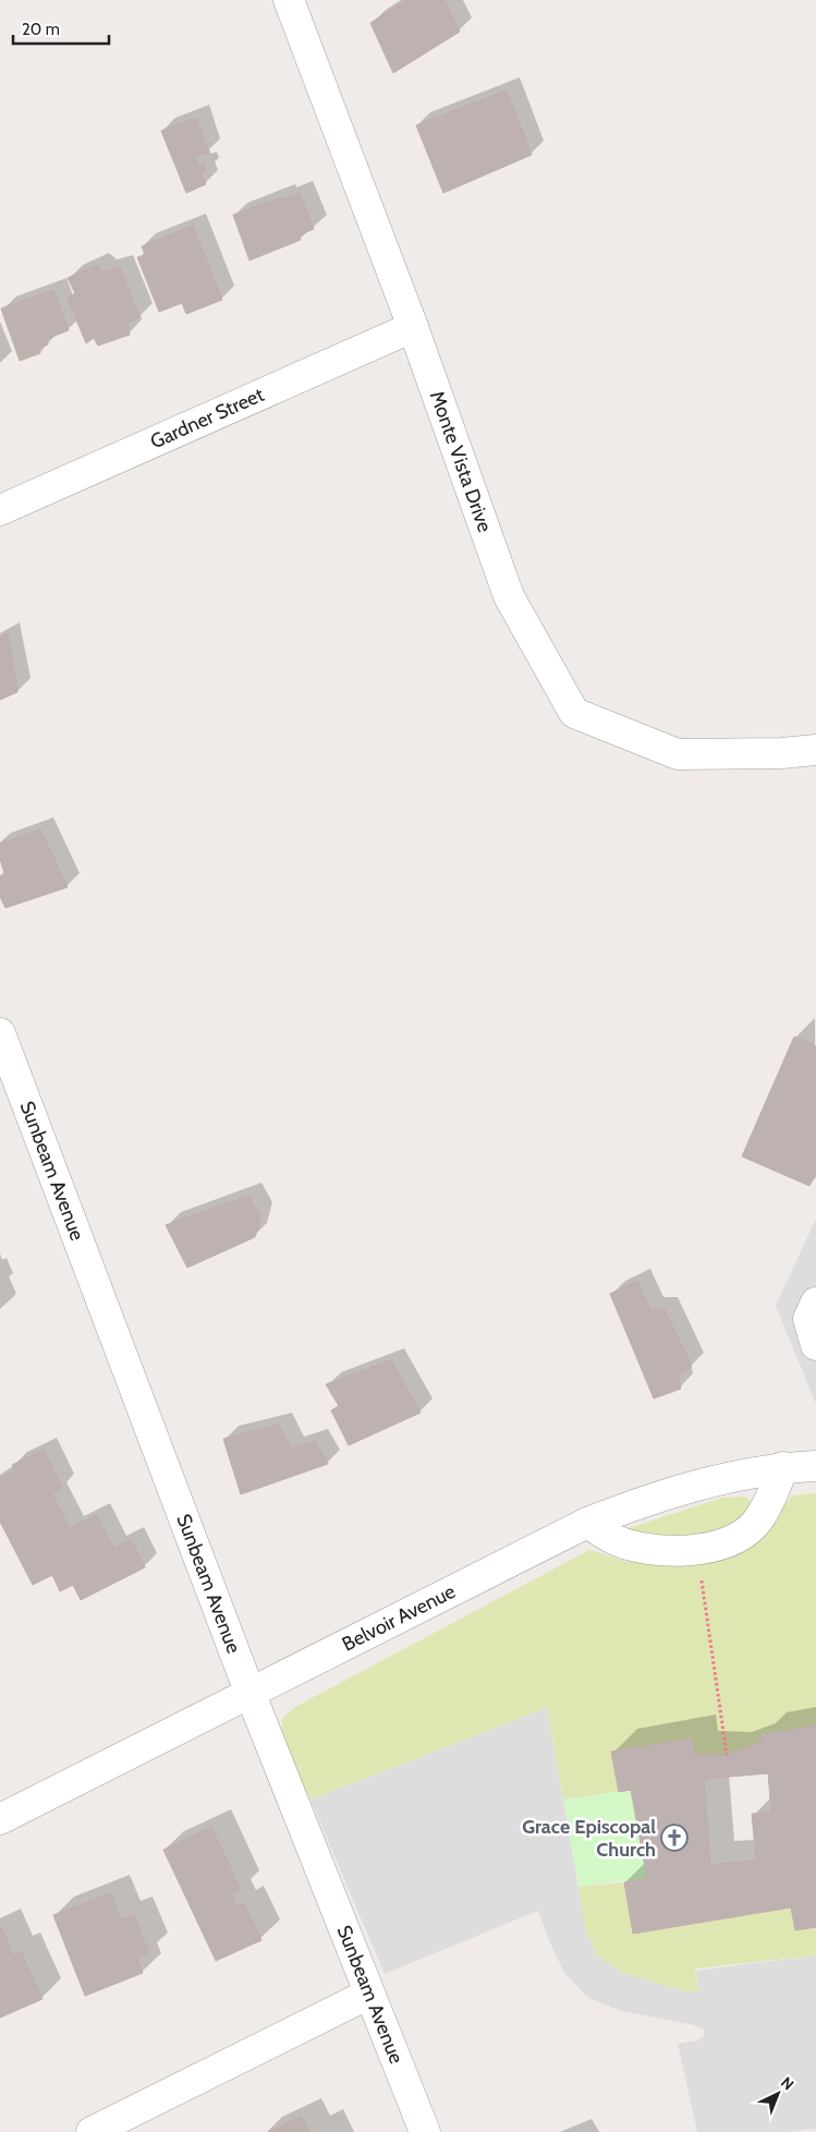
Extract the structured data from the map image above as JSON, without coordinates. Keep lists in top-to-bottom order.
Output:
{
  "streets": {
    "street": [
      "Gardner Street",
      "Monte Vista Drive",
      "Sunbeam Avenue",
      "Belvoir Avenue"
    ]
  },
  "crossings": [
    ["Gardner Street", "Monte Vista Drive"],
    ["Sunbeam Avenue", "Belvoir Avenue"]
  ],
  "places": {
    "church": ["Grace Episcopal Church"]
  },
  "scale_bar": "20 m",
  "north": "top right"
}
